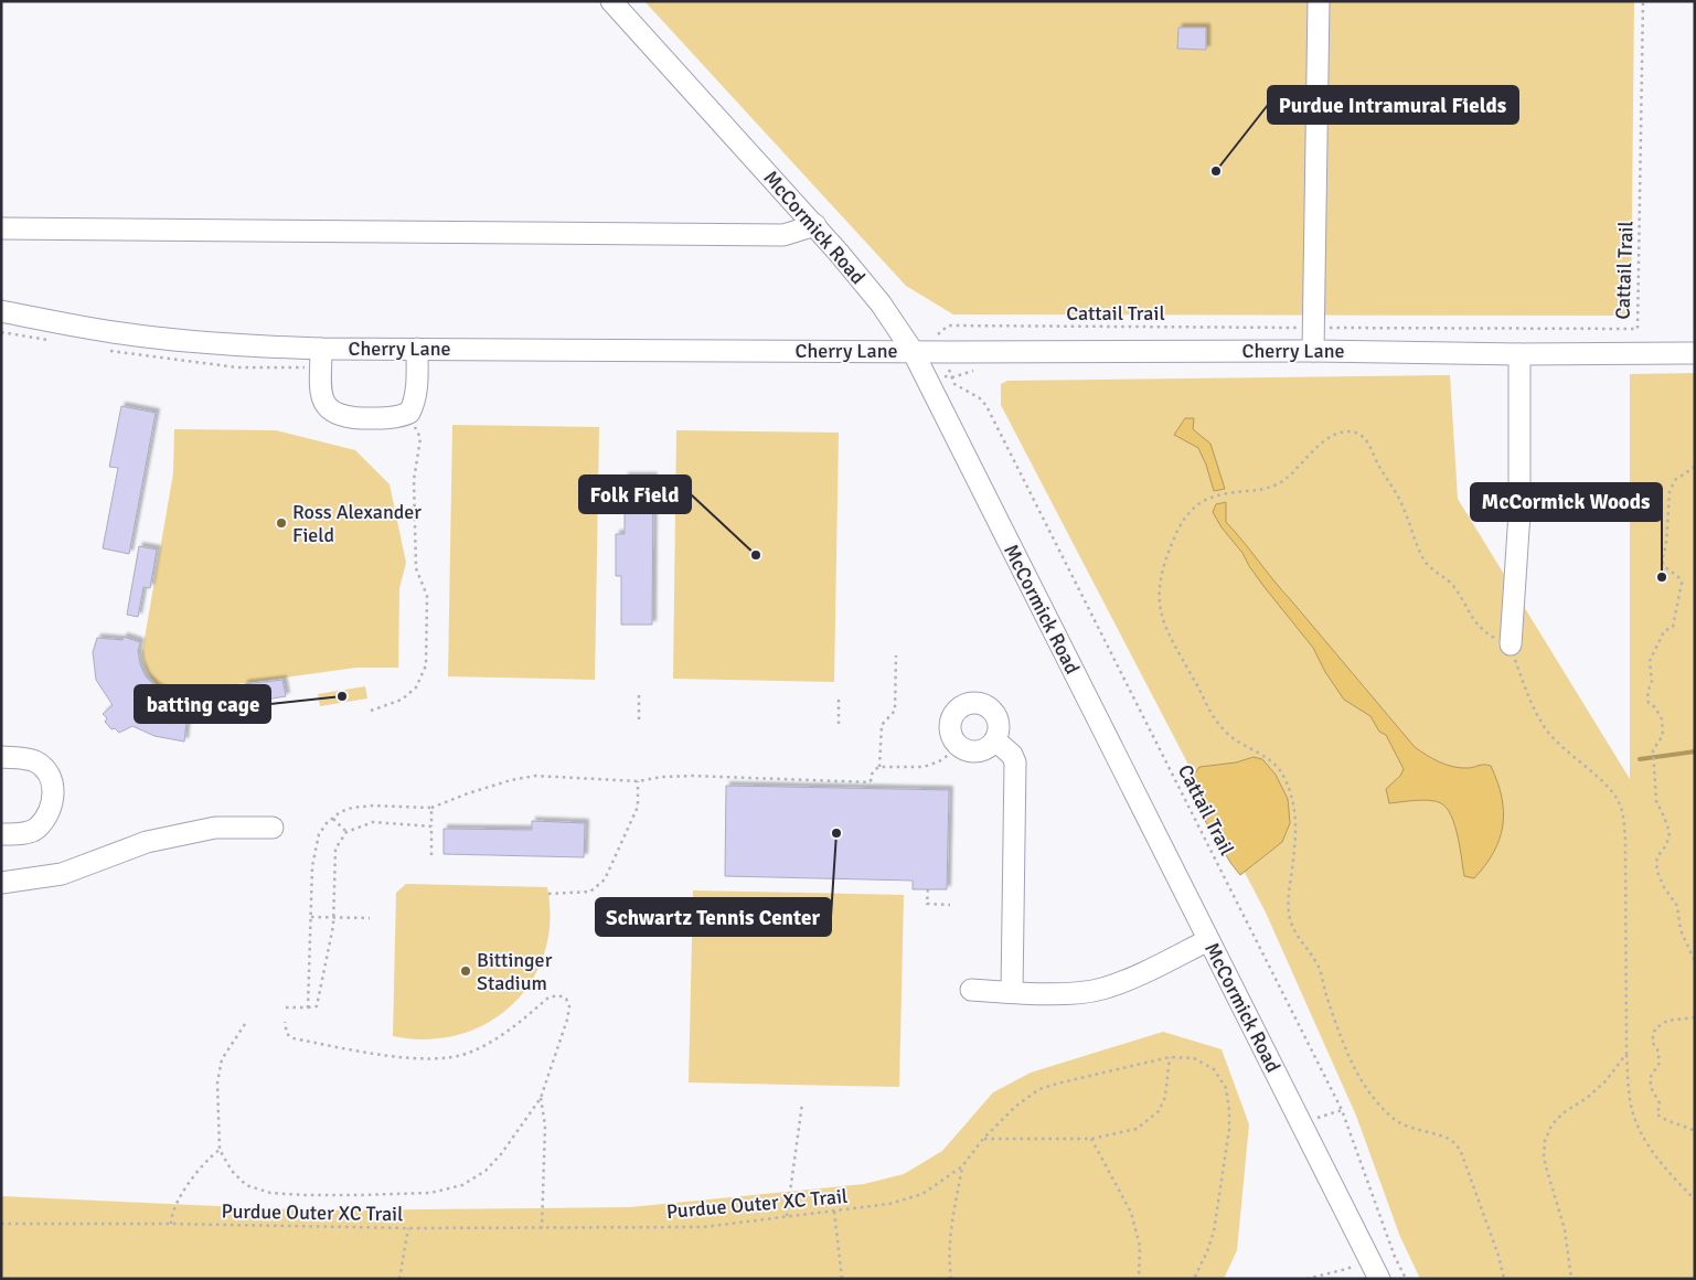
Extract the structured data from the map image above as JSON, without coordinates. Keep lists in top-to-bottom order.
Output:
{
  "streets": {
    "street": ["McCormick Road", "Cherry Lane"],
    "path": ["Cattail Trail", "Purdue Outer XC Trail"]
  },
  "crossings": [
    ["McCormick Road", "Cherry Lane"]
  ],
  "places": [
    "Purdue Intramural Fields",
    "Ross Alexander Field",
    "Folk Field",
    "McCormick Woods",
    "batting cage",
    "Schwartz Tennis Center",
    "Bittinger Stadium"
  ]
}
